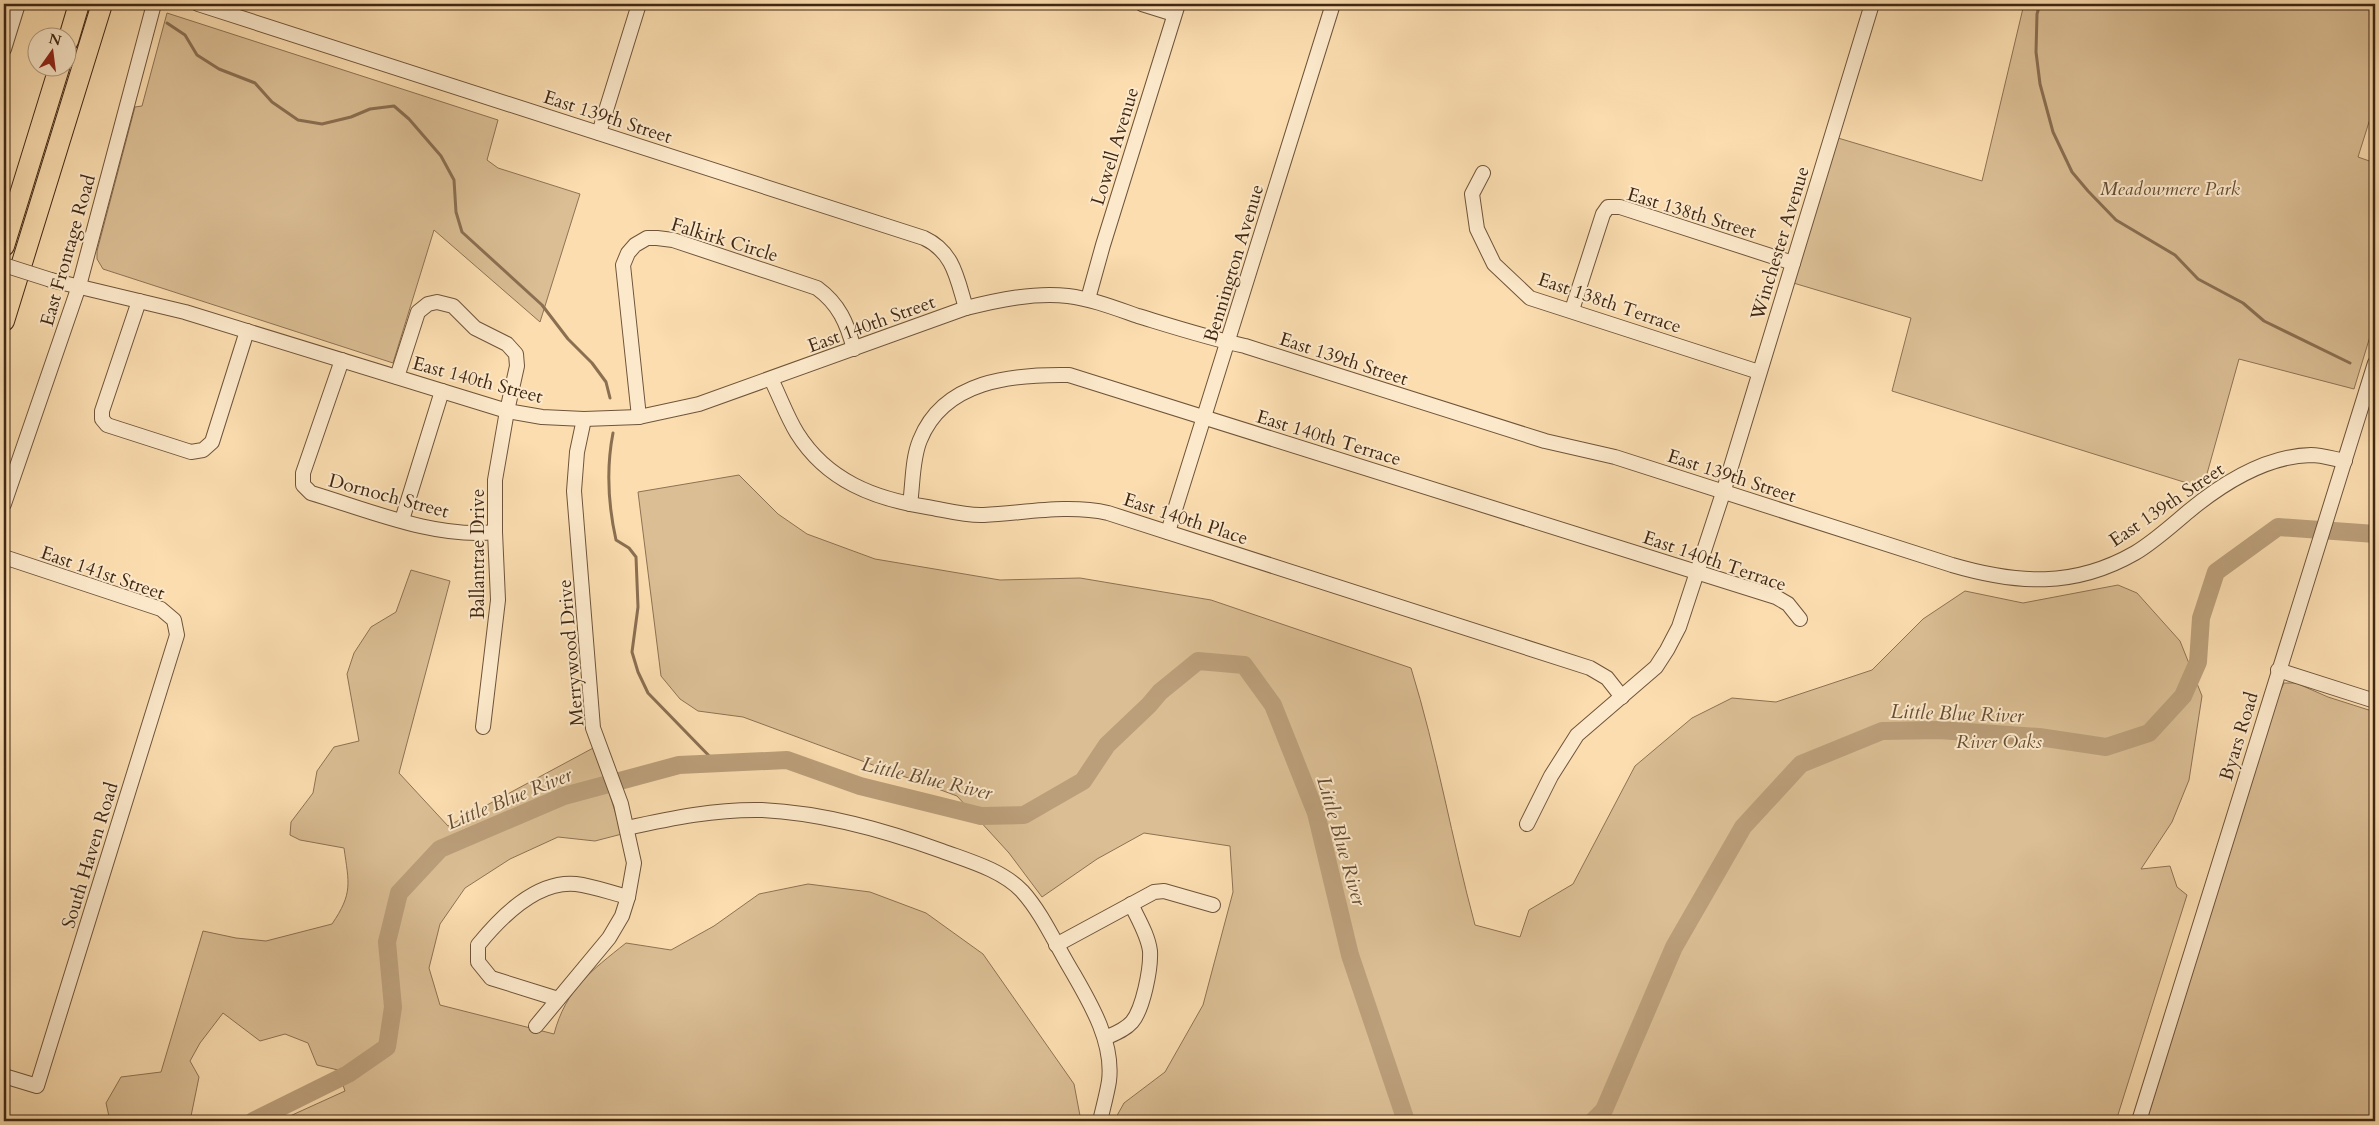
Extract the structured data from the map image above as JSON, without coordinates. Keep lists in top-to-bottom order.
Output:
{
  "streets": {
    "street": [
      "East 139th Street",
      "Lowell Avenue",
      "East 138th Street",
      "Falkirk Circle",
      "Winchester Avenue",
      "East Frontage Road",
      "Bennington Avenue",
      "East 138th Terrace",
      "East 140th Street",
      "East 140th Terrace",
      "Dornoch Street",
      "East 140th Place",
      "Ballantrae Drive",
      "East 141st Street",
      "Merrywood Drive",
      "Byars Road",
      "South Haven Road"
    ]
  },
  "crossings": [
    ["East 139th Street", "Lowell Avenue"],
    ["East 139th Street", "Winchester Avenue"],
    ["East 139th Street", "Bennington Avenue"],
    ["East 139th Street", "East 140th Street"],
    ["East 139th Street", "Byars Road"],
    ["Lowell Avenue", "East 140th Street"],
    ["East 138th Street", "Winchester Avenue"],
    ["East 138th Street", "East 138th Terrace"],
    ["Falkirk Circle", "East 140th Street"],
    ["Winchester Avenue", "East 138th Terrace"],
    ["Winchester Avenue", "East 140th Terrace"],
    ["Winchester Avenue", "East 140th Place"],
    ["East Frontage Road", "East 140th Street"],
    ["Bennington Avenue", "East 140th Terrace"],
    ["Bennington Avenue", "East 140th Place"],
    ["East 140th Street", "Dornoch Street"],
    ["East 140th Street", "East 140th Place"],
    ["East 140th Street", "Ballantrae Drive"],
    ["East 140th Street", "Merrywood Drive"],
    ["East 140th Terrace", "East 140th Place"],
    ["Dornoch Street", "Ballantrae Drive"],
    ["East 141st Street", "South Haven Road"]
  ],
  "water": ["Little Blue River"],
  "parks": ["Meadowmere Park", "River Oaks"],
  "north": "top"
}
